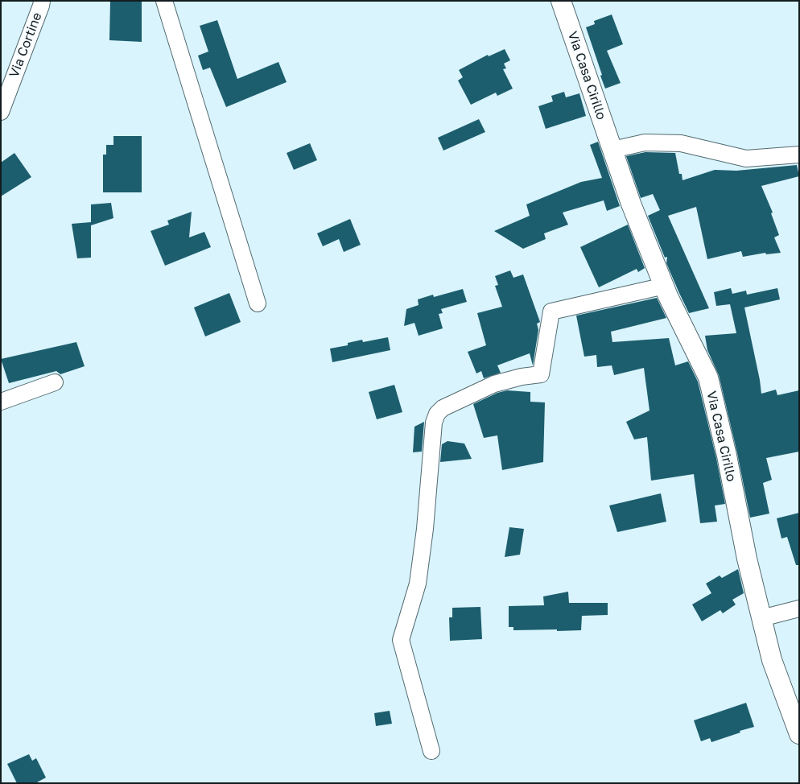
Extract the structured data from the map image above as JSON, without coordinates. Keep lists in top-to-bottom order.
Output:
{
  "streets": {
    "street": ["Via Cortine", "Via Casa Cirillo"]
  }
}
